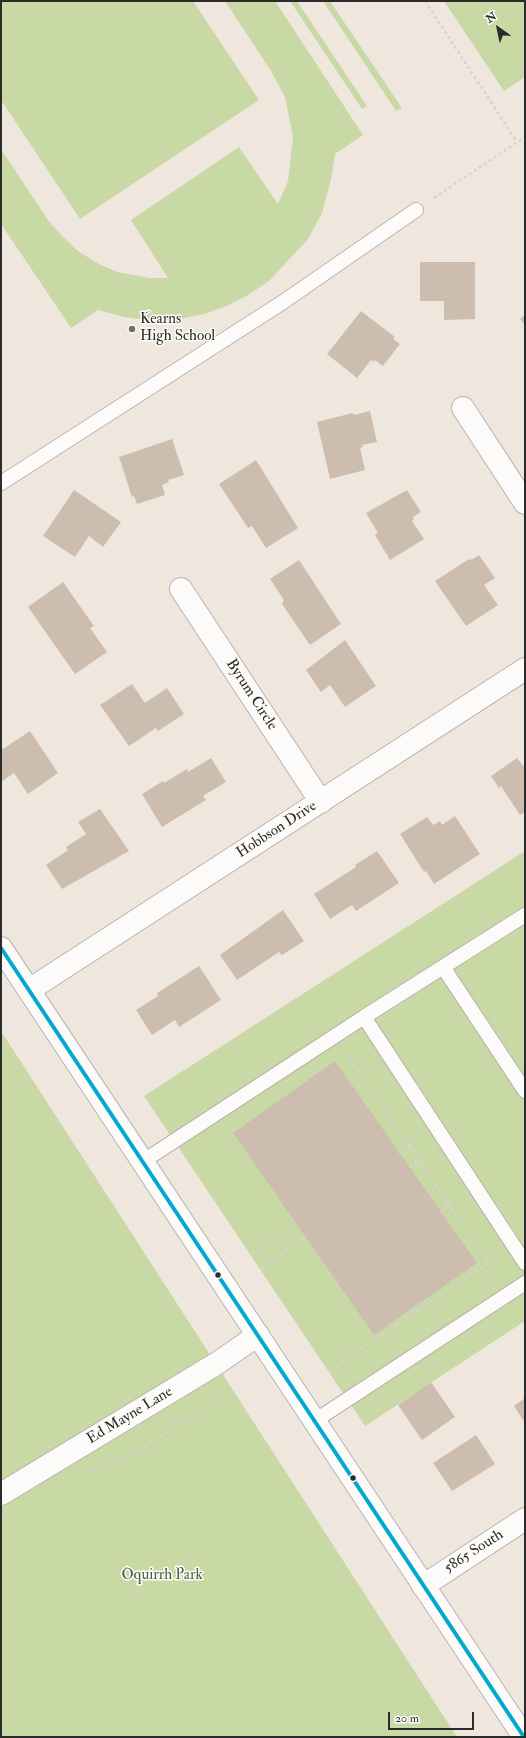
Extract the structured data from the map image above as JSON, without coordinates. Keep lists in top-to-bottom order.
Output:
{
  "streets": {
    "street": [
      "Byrum Circle",
      "Hobbson Drive",
      "Ed Mayne Lane",
      "5865 South"
    ]
  },
  "crossings": [
    ["Byrum Circle", "Hobbson Drive"]
  ],
  "parks": ["Oquirrh Park"],
  "places": ["Kearns High School"],
  "scale_bar": "20 m",
  "north": "top left"
}
